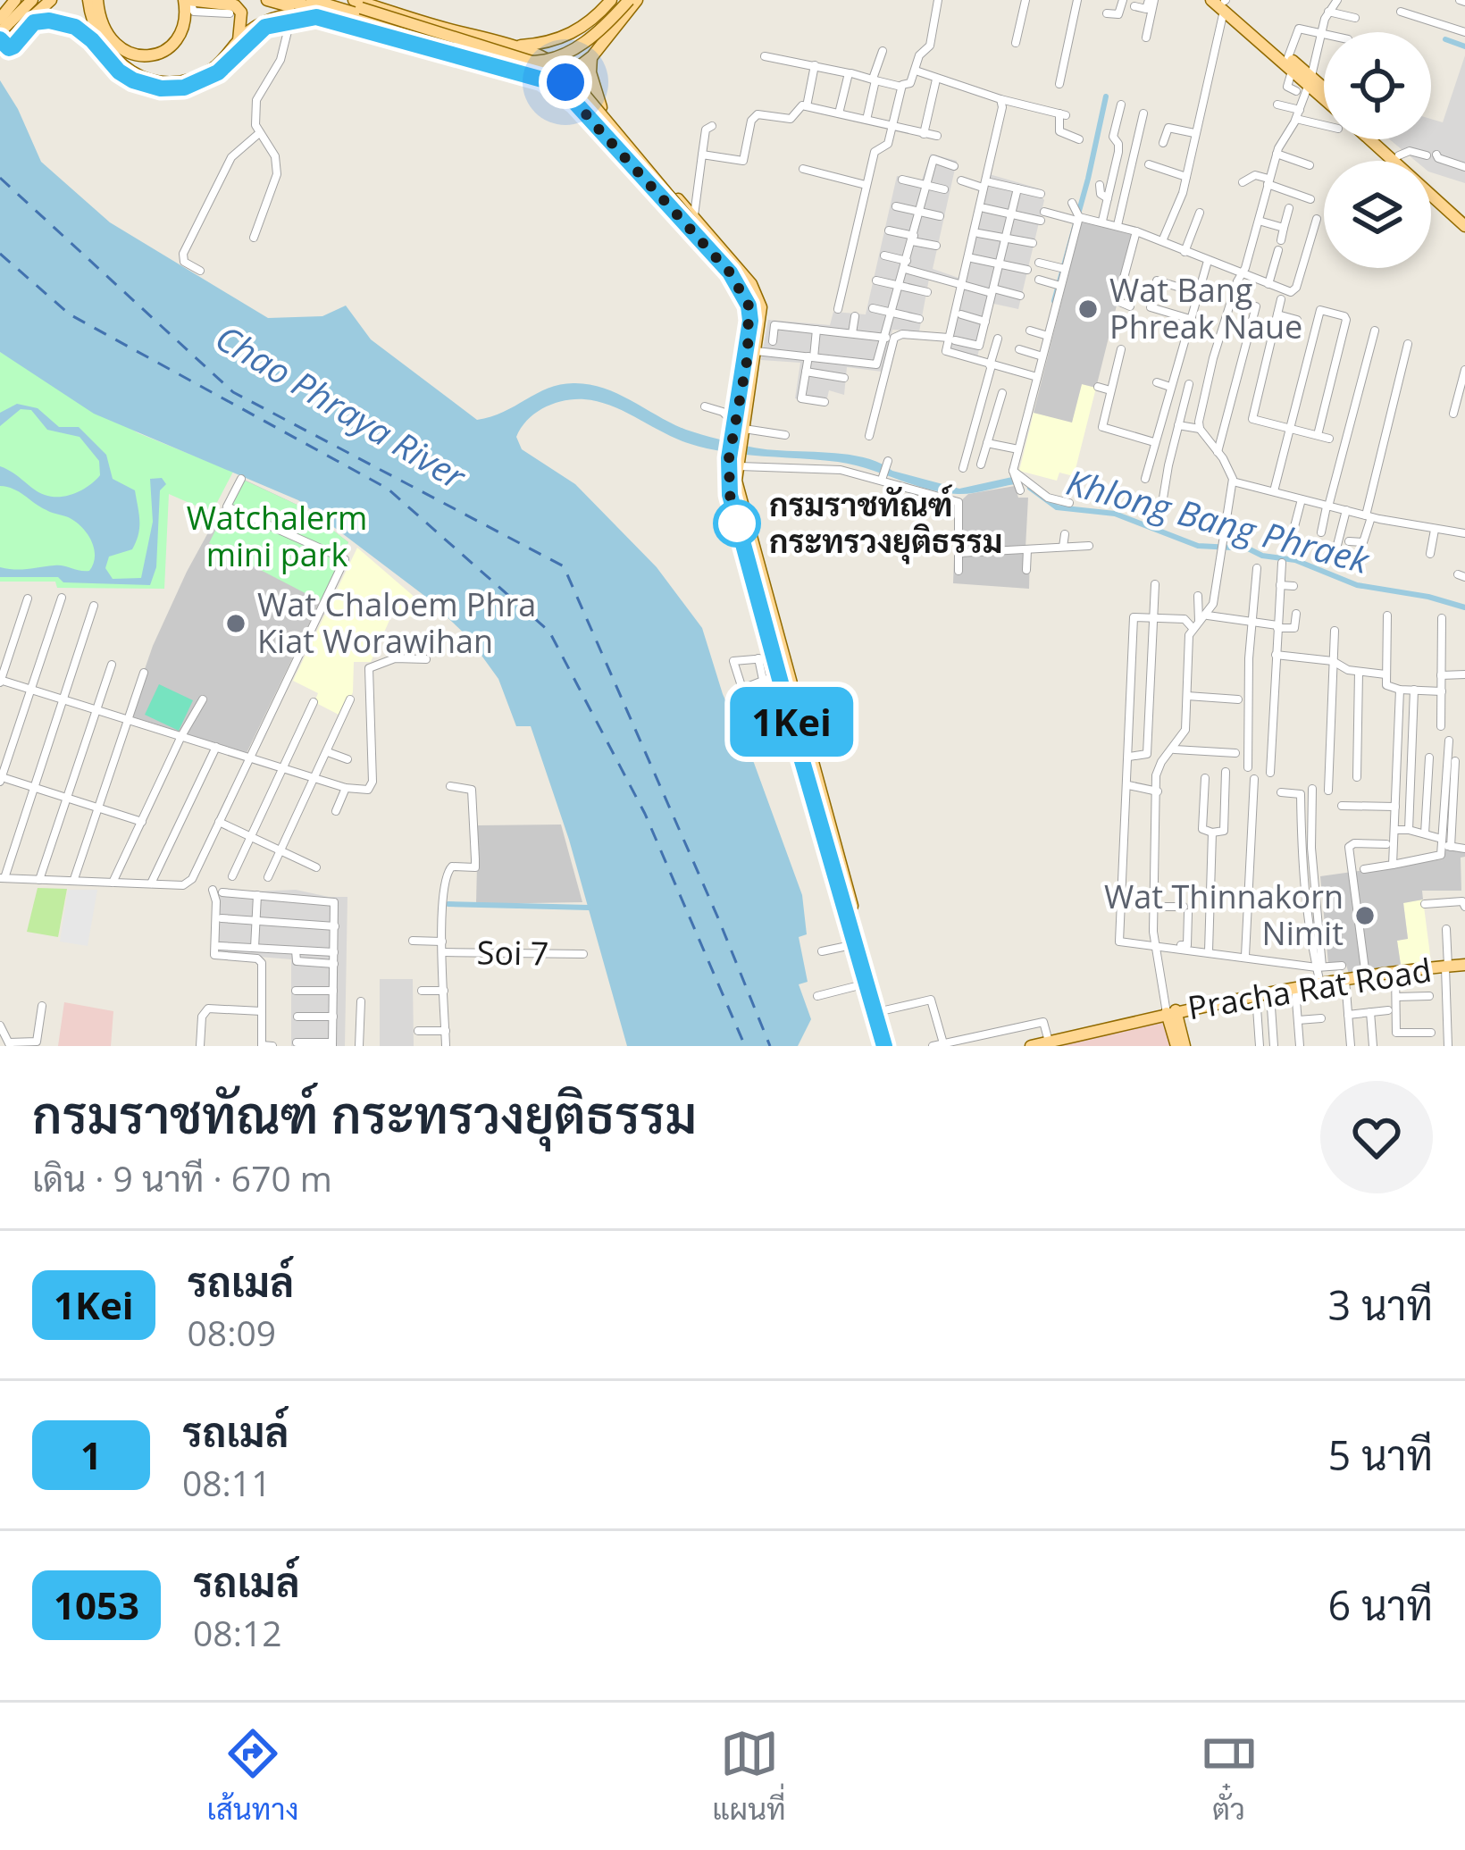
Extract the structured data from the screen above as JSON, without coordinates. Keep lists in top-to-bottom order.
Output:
{
  "streets": {
    "main road": ["Pracha Rat Road"],
    "street": ["Soi 7"]
  },
  "water": ["Chao Phraya River", "Khlong Bang Phraek"],
  "parks": ["Watchalerm mini park"],
  "places": [
    "Wat Bang Phreak Naue",
    "กรมราชทัณฑ์ กระทรวงยุติธรรม",
    "Wat Chaloem Phra Kiat Worawihan",
    "Wat Thinnakorn Nimit"
  ],
  "lines": ["bus line 1Kei"],
  "page": {
    "on_map": "1Kei",
    "heading": ["กรมราชทัณฑ์ กระทรวงยุติธรรม", "เดิน · 9 นาที · 670 m"],
    "list": [
      {
        "mark": "1Kei",
        "name": "รถเมล์",
        "note": "08:09",
        "value": "3 นาที"
      },
      {
        "mark": "1",
        "name": "รถเมล์",
        "note": "08:11",
        "value": "5 นาที"
      },
      {
        "mark": "1053",
        "name": "รถเมล์",
        "note": "08:12",
        "value": "6 นาที"
      }
    ],
    "tabs": ["เส้นทาง", "แผนที่", "ตั๋ว"]
  }
}
